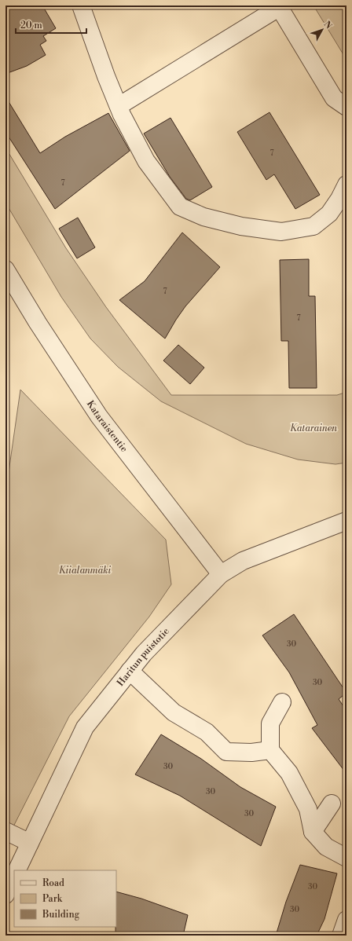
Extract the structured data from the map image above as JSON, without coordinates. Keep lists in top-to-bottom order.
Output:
{
  "streets": {
    "street": ["Kataraistentie", "Haritun puistotie"]
  },
  "crossings": [
    ["Kataraistentie", "Haritun puistotie"]
  ],
  "parks": ["Katarainen", "Kiialanmäki"],
  "house_numbers": [
    "7",
    "7",
    "7",
    "7",
    "30",
    "30",
    "30",
    "30",
    "30",
    "30",
    "30"
  ],
  "legend": ["Road", "Park", "Building"],
  "scale_bar": "20 m",
  "north": "top right"
}
